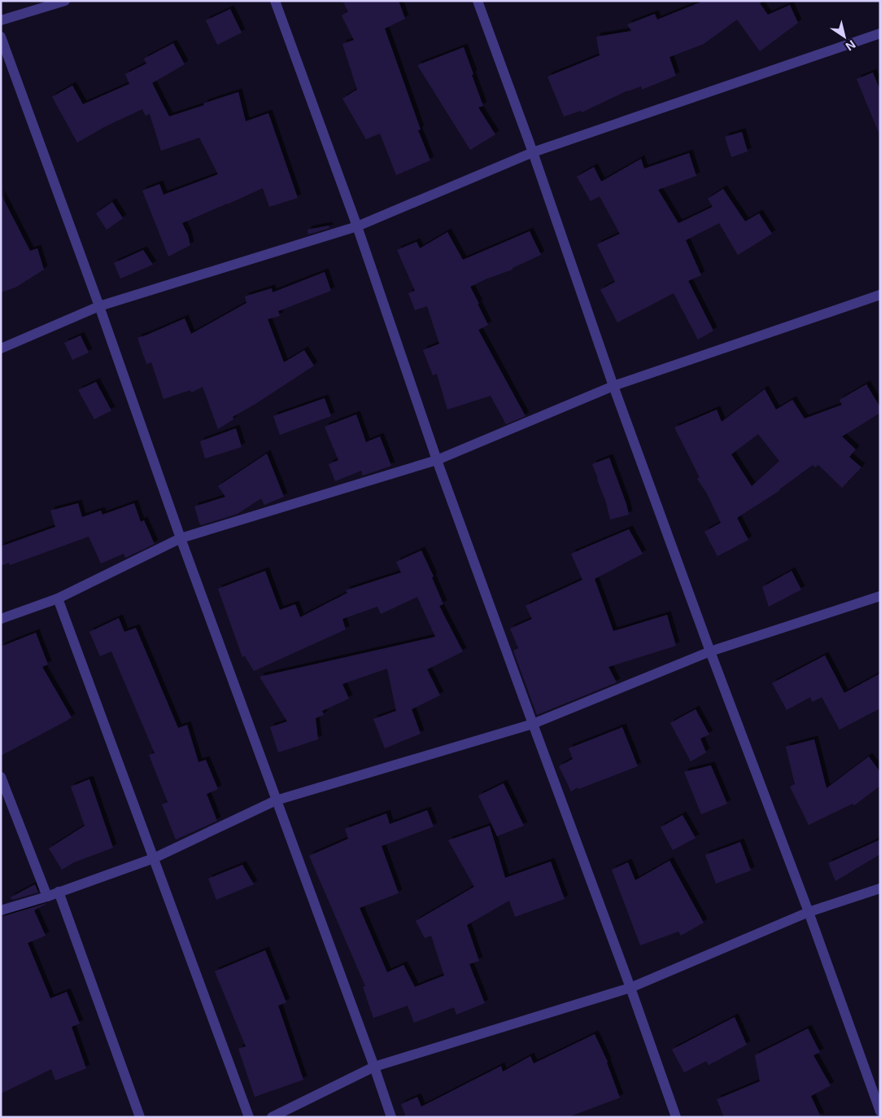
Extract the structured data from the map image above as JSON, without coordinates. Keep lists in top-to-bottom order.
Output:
{
  "north": "bottom right"
}
